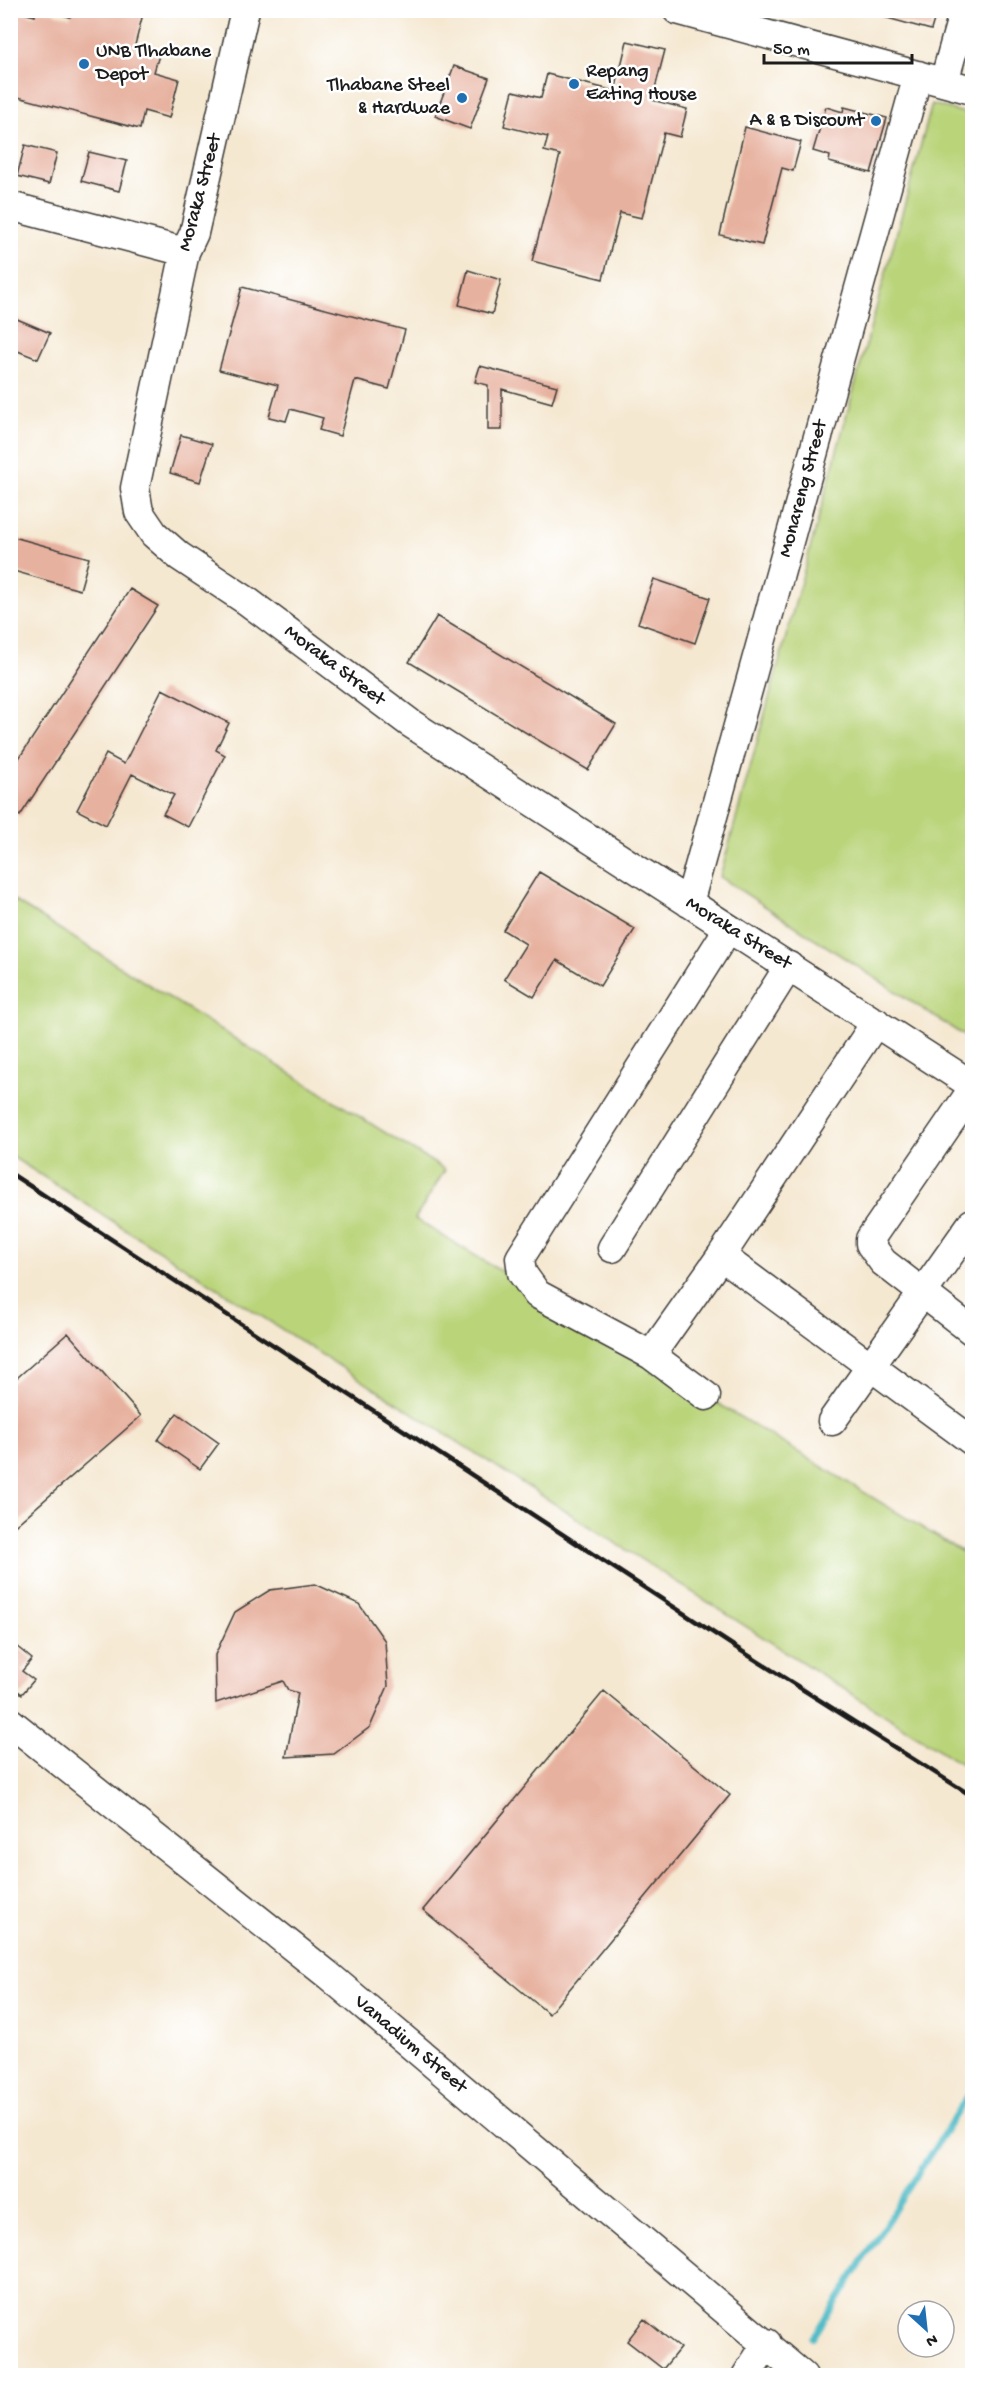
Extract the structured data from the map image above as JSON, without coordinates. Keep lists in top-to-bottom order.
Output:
{
  "streets": {
    "street": ["Moraka Street", "Monareng Street", "Vanadium Street"]
  },
  "crossings": [
    ["Moraka Street", "Monareng Street"]
  ],
  "places": [
    "UNB Tlhabane Depot",
    "Repang Eating House",
    "Tlhabane Steel & Hardwae",
    "A & B Discount"
  ],
  "scale_bar": "50 m",
  "north": "bottom right"
}
